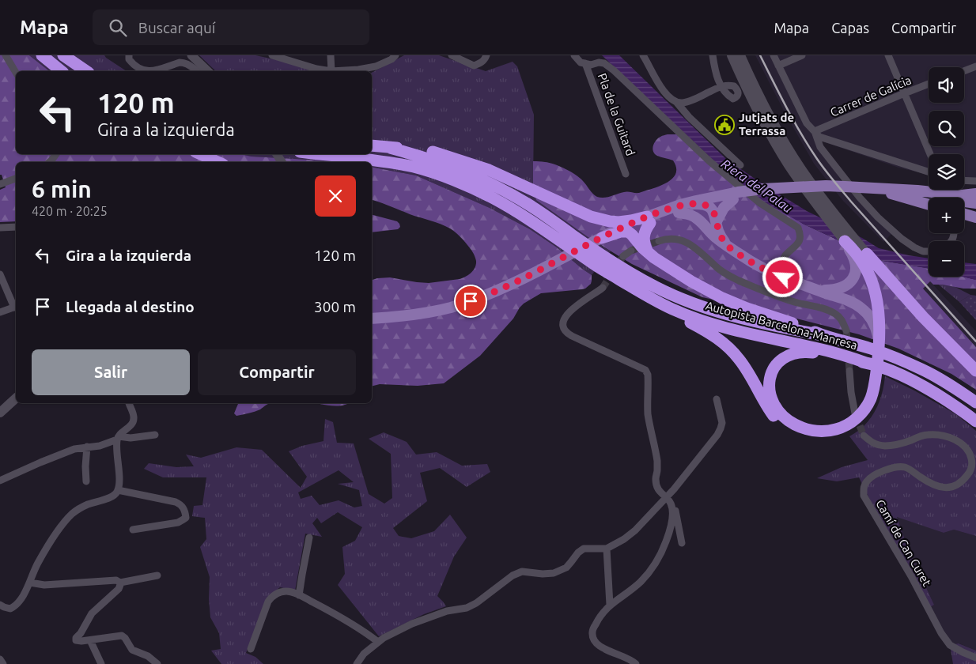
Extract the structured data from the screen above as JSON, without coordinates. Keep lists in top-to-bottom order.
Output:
{
  "streets": {
    "highway": ["Autopista Barcelona-Manresa"],
    "street": ["Carrer de Galícia", "Pla de la Guitard", "Camí de Can Curet"]
  },
  "water": ["Riera del Palau"],
  "places": {
    "public building": ["Jutjats de Terrassa"]
  },
  "page": {
    "header": "Mapa",
    "search": "Buscar aquí",
    "nav": ["Mapa", "Capas", "Compartir"],
    "map_buttons": ["+", "−"],
    "turn": ["120 m", "Gira a la izquierda"],
    "heading": ["6 min", "420 m · 20:25"],
    "list": [
      {
        "name": "Gira a la izquierda",
        "value": "120 m"
      },
      {
        "name": "Llegada al destino",
        "value": "300 m"
      }
    ],
    "buttons": ["Salir", "Compartir"]
  }
}
